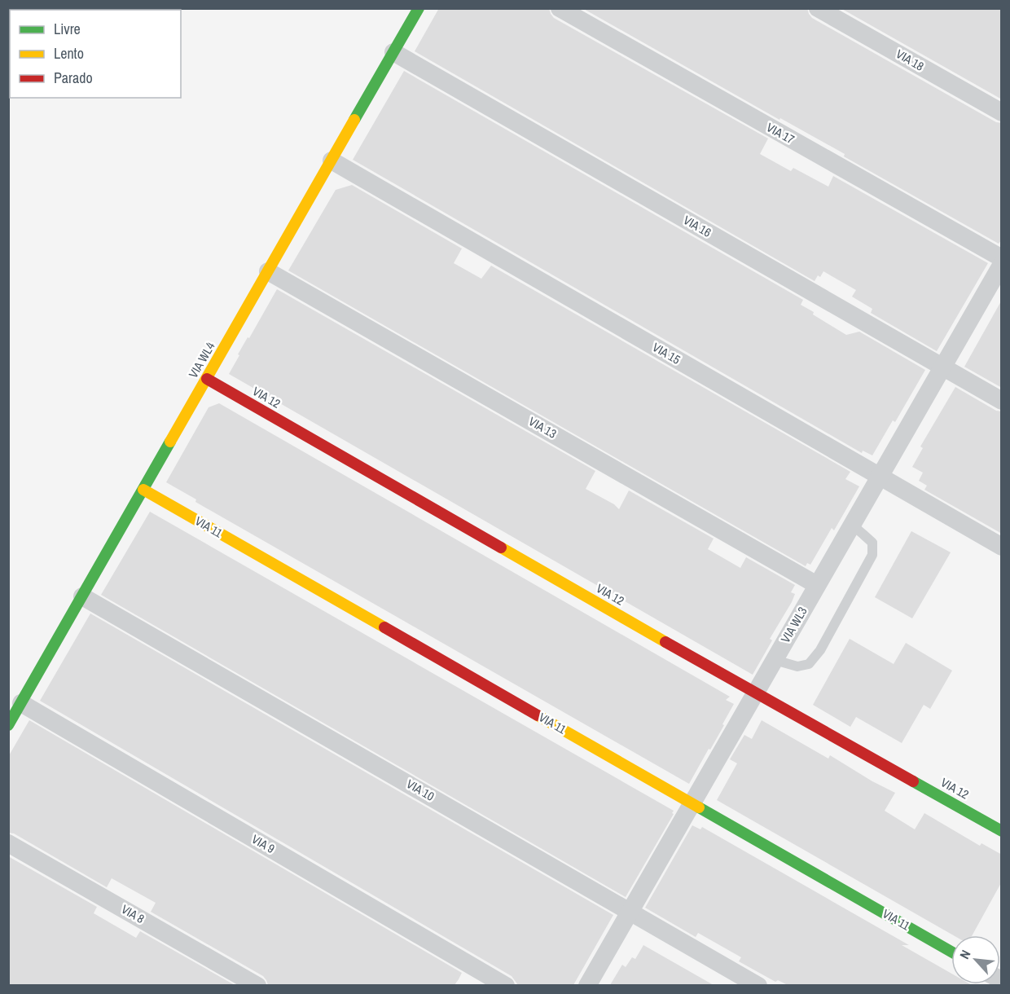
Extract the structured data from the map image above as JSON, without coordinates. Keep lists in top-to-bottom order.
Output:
{
  "streets": {
    "street": [
      "VIA 18",
      "VIA 17",
      "VIA 16",
      "VIA 15",
      "VIA WL4",
      "VIA 12",
      "VIA 13",
      "VIA 11",
      "VIA WL3",
      "VIA 10",
      "VIA 9",
      "VIA 8"
    ]
  },
  "crossings": [
    ["VIA 16", "VIA WL4"],
    ["VIA 16", "VIA WL3"],
    ["VIA 15", "VIA WL4"],
    ["VIA 15", "VIA WL3"],
    ["VIA WL4", "VIA 12"],
    ["VIA WL4", "VIA 13"],
    ["VIA WL4", "VIA 11"],
    ["VIA WL4", "VIA 10"],
    ["VIA WL4", "VIA 9"],
    ["VIA 12", "VIA WL3"],
    ["VIA 13", "VIA WL3"],
    ["VIA 11", "VIA WL3"],
    ["VIA WL3", "VIA 10"]
  ],
  "legend": ["Livre", "Lento", "Parado"],
  "north": "top left"
}
